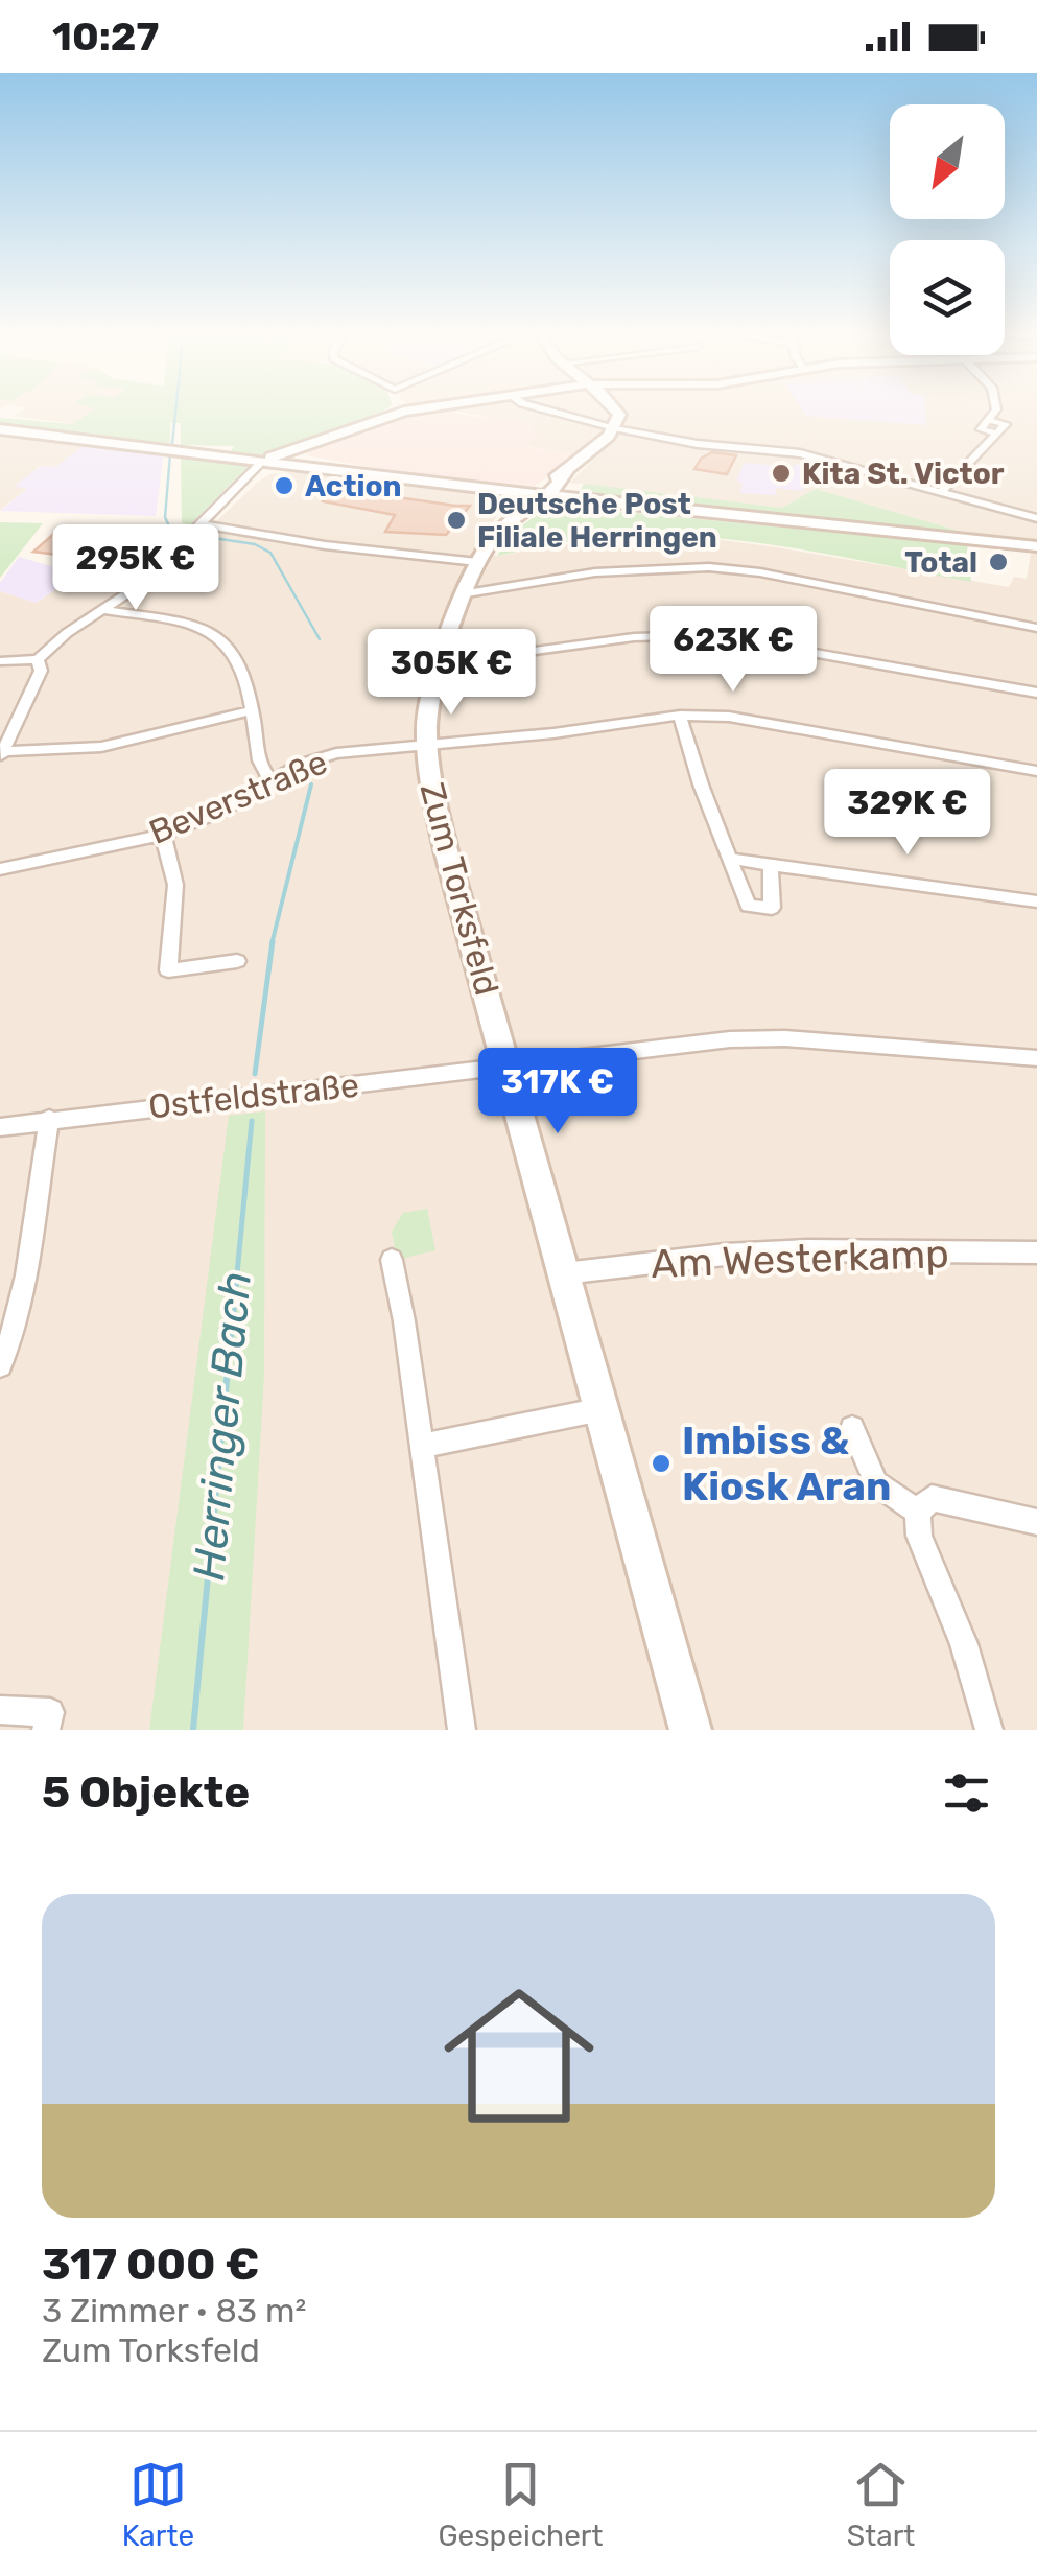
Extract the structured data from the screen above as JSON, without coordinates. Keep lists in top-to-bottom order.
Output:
{
  "streets": {
    "main road": ["Zum Torksfeld"],
    "street": ["Beverstraße", "Ostfeldstraße", "Am Westerkamp"]
  },
  "crossings": [
    ["Beverstraße", "Zum Torksfeld"],
    ["Zum Torksfeld", "Ostfeldstraße"],
    ["Zum Torksfeld", "Am Westerkamp"]
  ],
  "water": ["Herringer Bach"],
  "places": [
    "Kita St. Victor",
    "Action",
    "Deutsche Post Filiale Herringen",
    "Total",
    "Imbiss & Kiosk Aran"
  ],
  "north": "bottom left",
  "page": {
    "status": "10:27",
    "price": [
      "295K €",
      "623K €",
      "305K €",
      "329K €",
      "317K €"
    ],
    "heading": "5 Objekte",
    "list": [
      {
        "name": "317 000 €",
        "note": "3 Zimmer · 83 m² · Zum Torksfeld"
      }
    ],
    "tabs": ["Karte", "Gespeichert", "Start"]
  }
}
